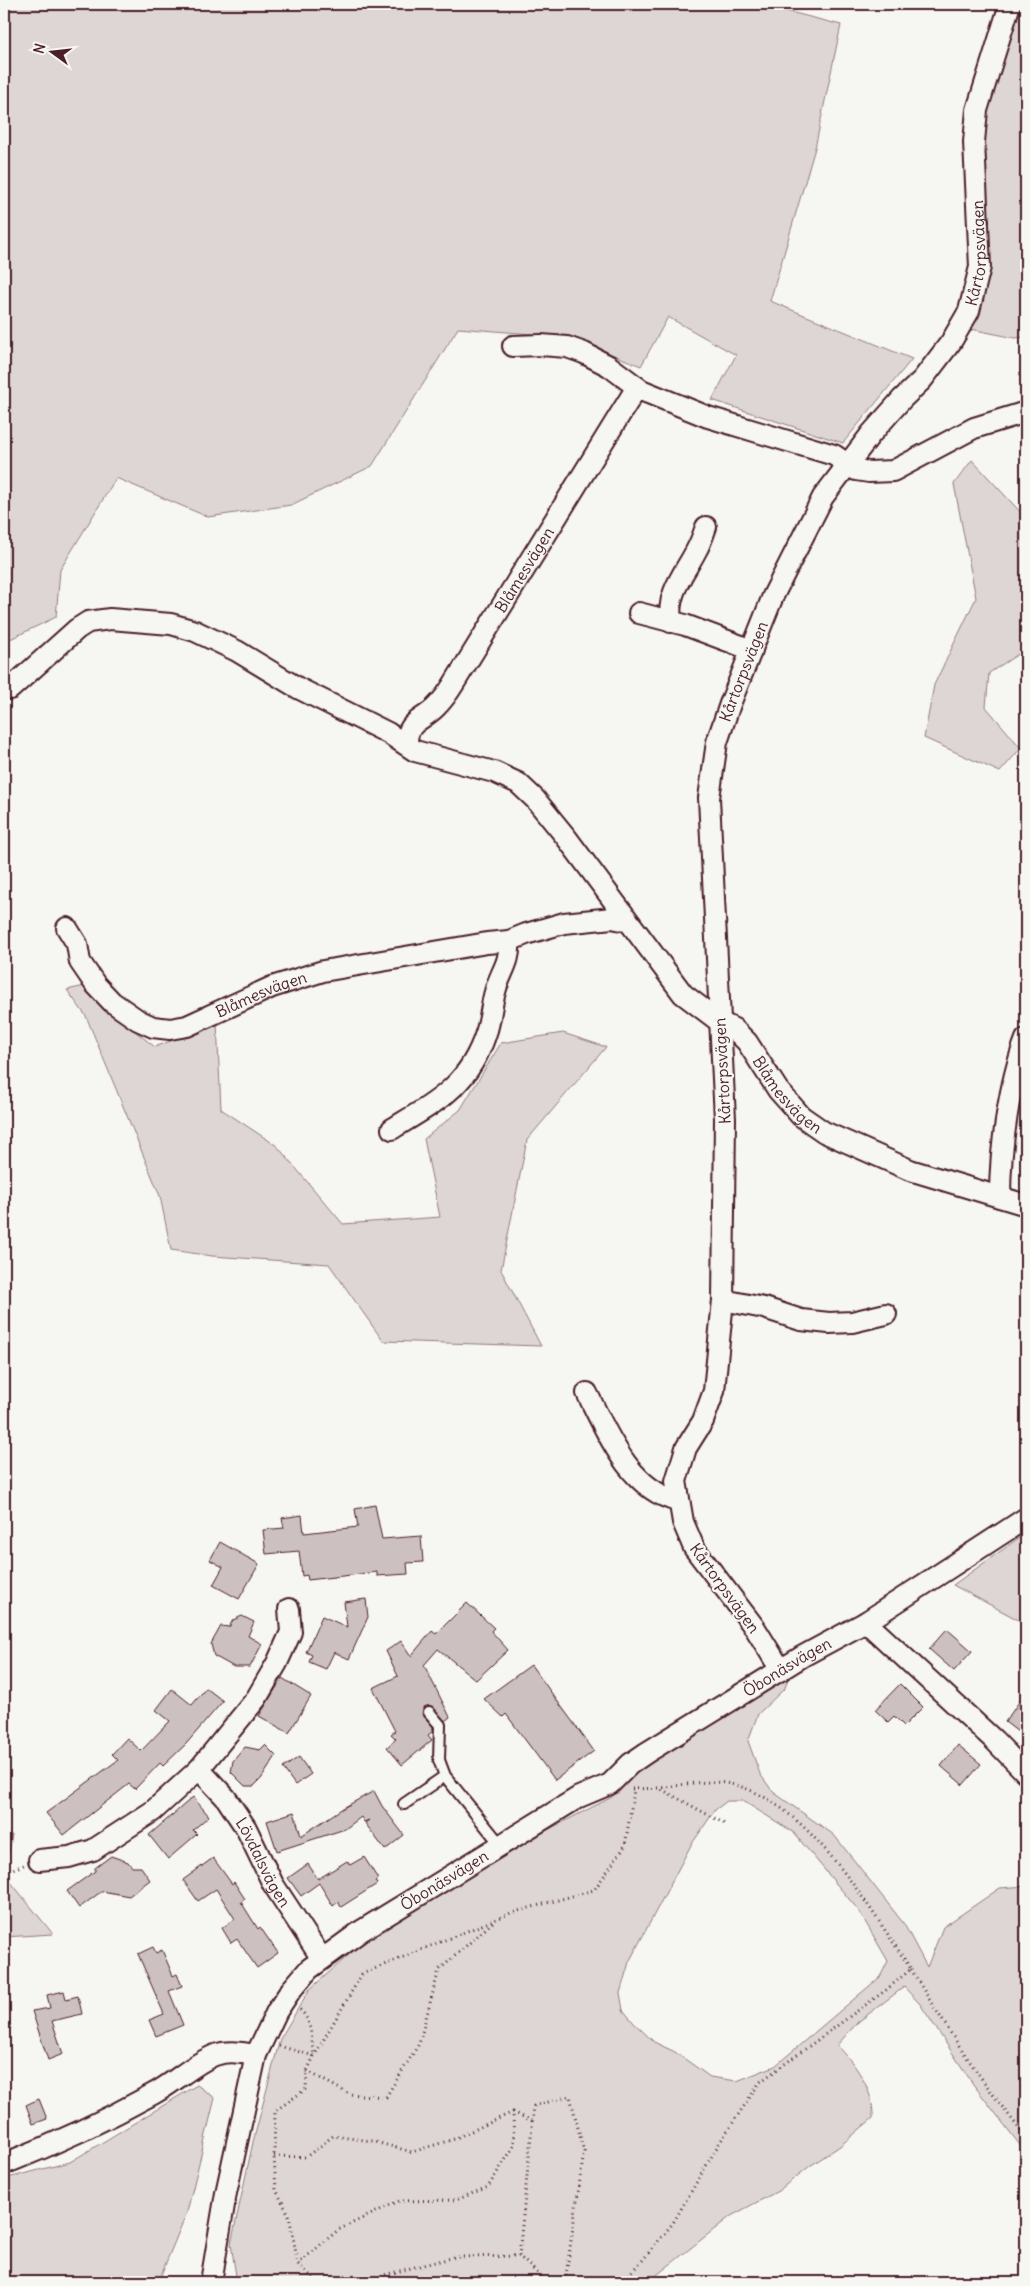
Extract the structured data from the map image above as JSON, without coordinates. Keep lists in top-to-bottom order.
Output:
{
  "streets": {
    "street": [
      "Kårtorpsvägen",
      "Blåmesvägen",
      "Öbonäsvägen",
      "Lövdalsvägen"
    ]
  },
  "crossings": [
    ["Kårtorpsvägen", "Blåmesvägen"],
    ["Kårtorpsvägen", "Öbonäsvägen"],
    ["Öbonäsvägen", "Lövdalsvägen"]
  ],
  "north": "left"
}
